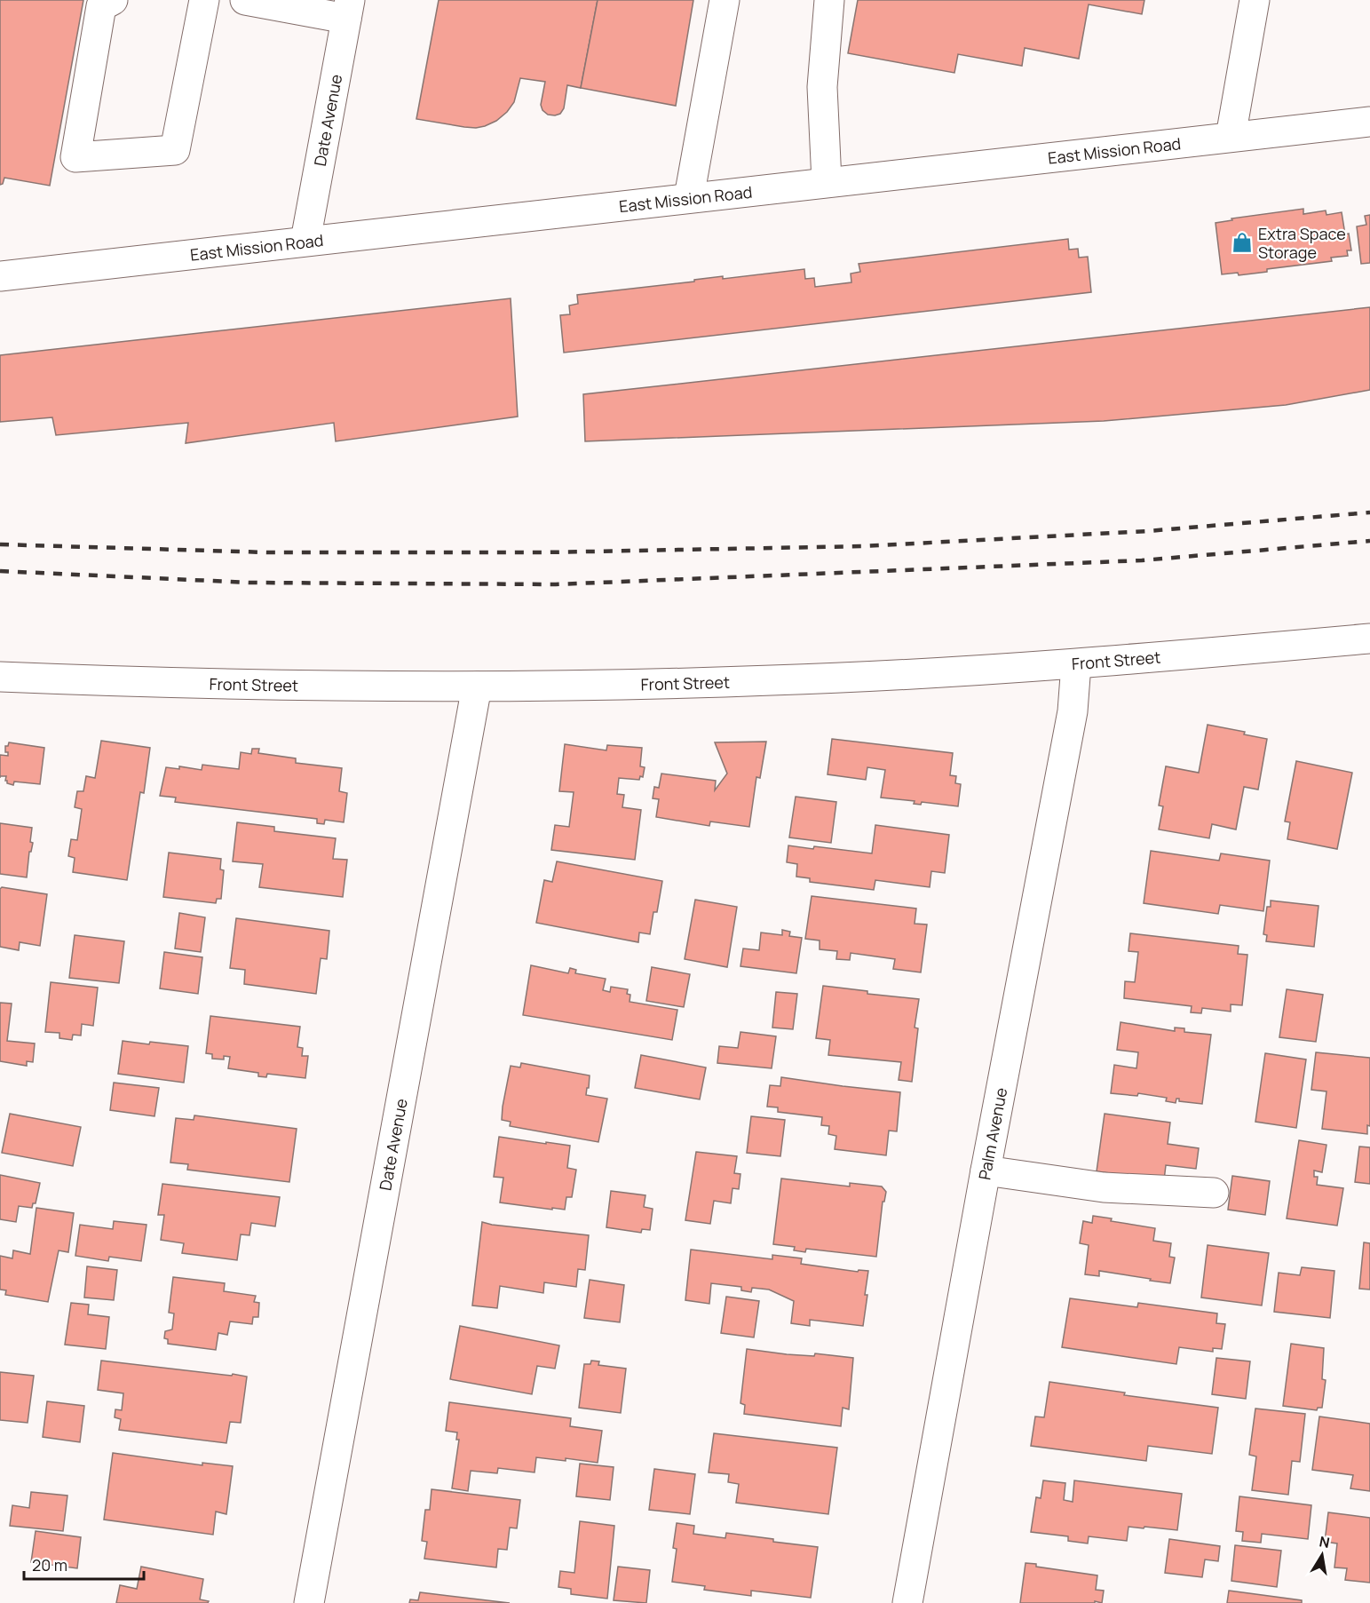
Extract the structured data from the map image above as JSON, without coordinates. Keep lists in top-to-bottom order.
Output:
{
  "streets": {
    "street": [
      "Date Avenue",
      "East Mission Road",
      "Front Street",
      "Palm Avenue"
    ]
  },
  "crossings": [
    ["Date Avenue", "East Mission Road"],
    ["Date Avenue", "Front Street"],
    ["Front Street", "Palm Avenue"]
  ],
  "places": {
    "shop": ["Extra Space Storage"]
  },
  "scale_bar": "20 m",
  "north": "top"
}
